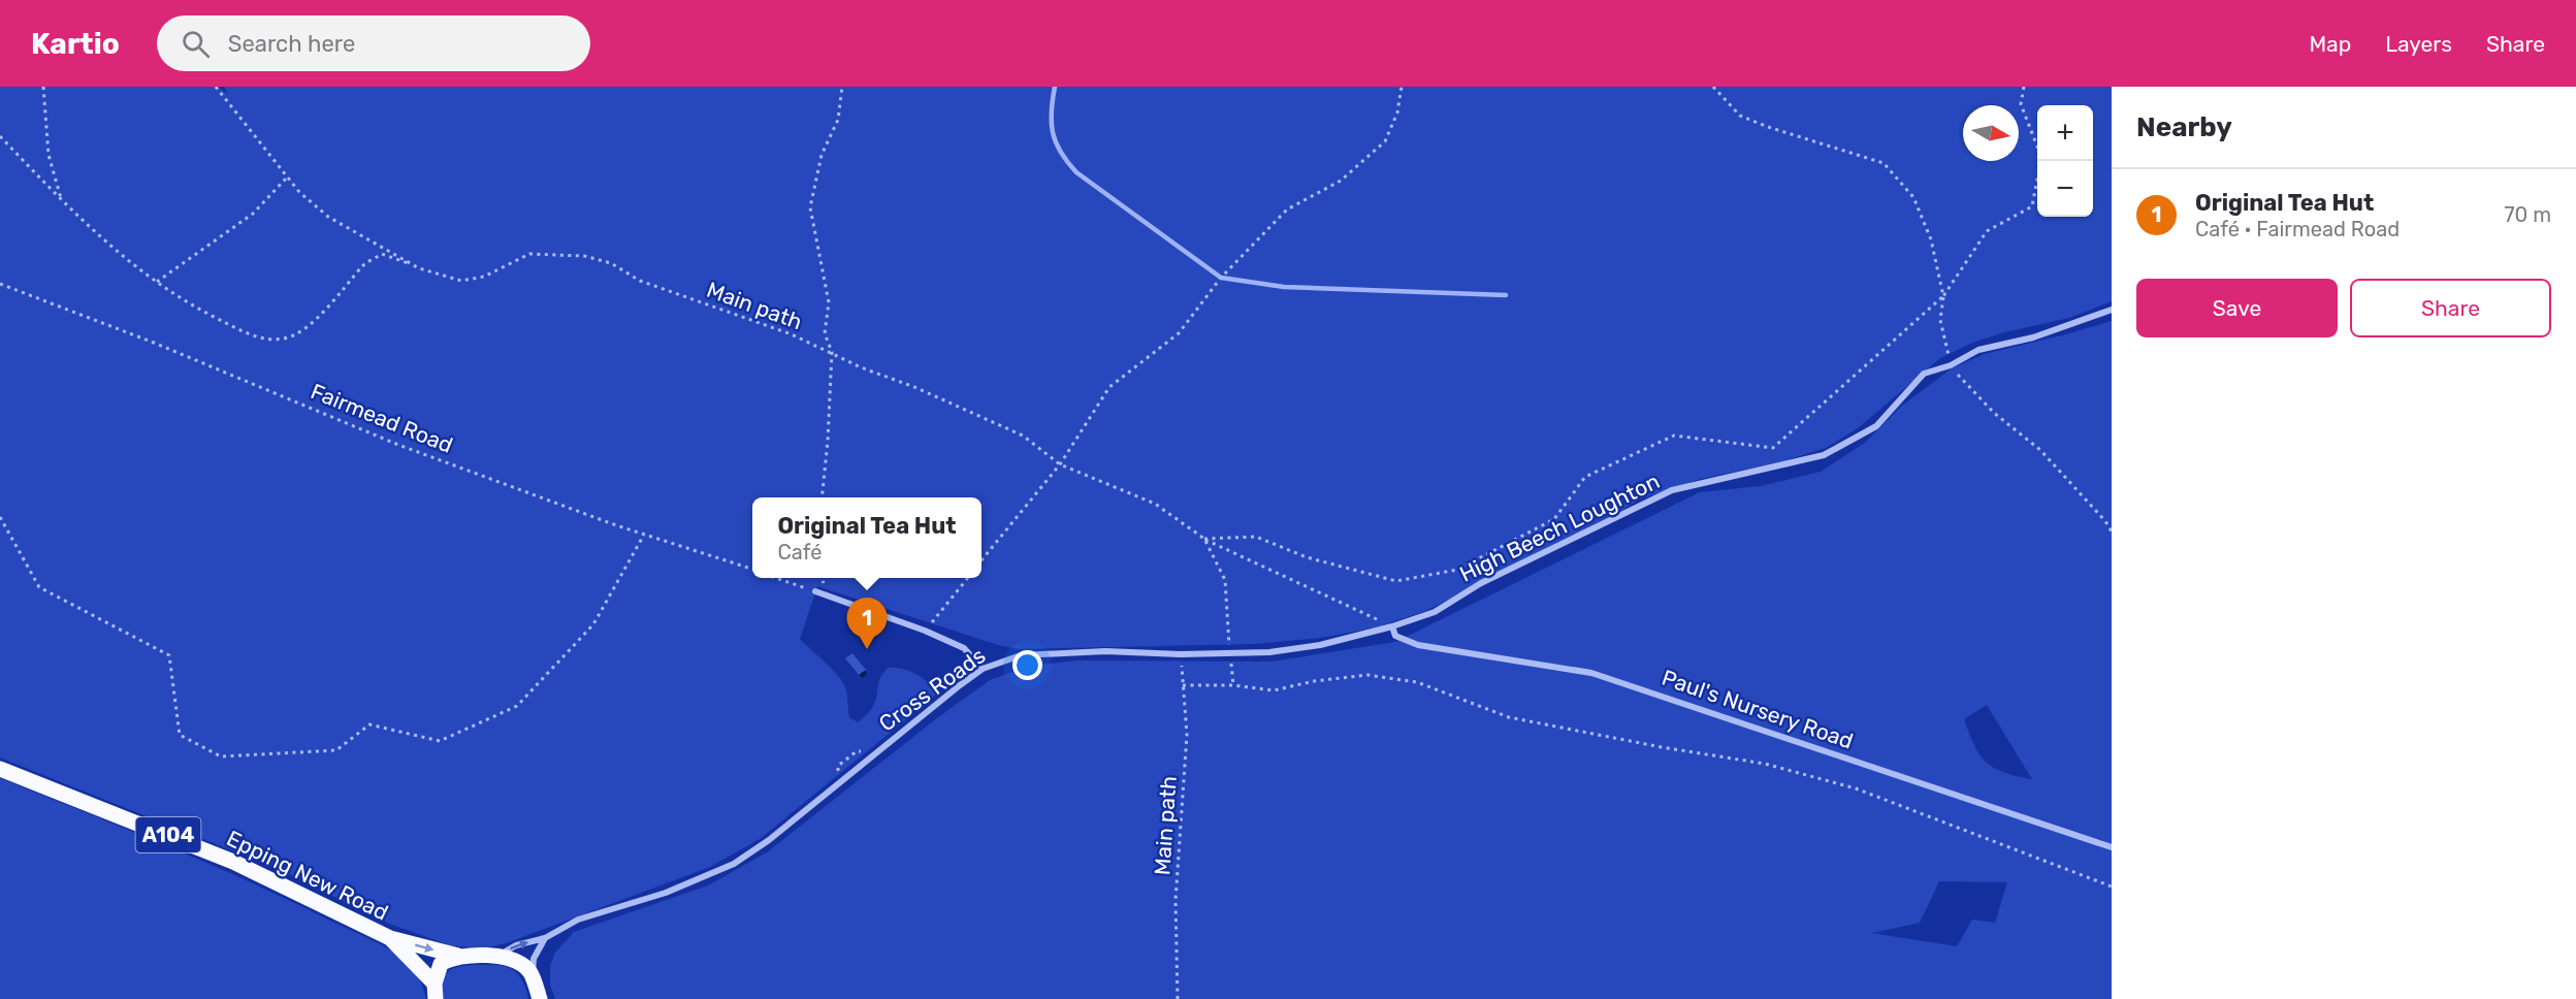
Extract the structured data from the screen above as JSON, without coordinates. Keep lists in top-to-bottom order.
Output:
{
  "streets": {
    "main road": ["A104", "Epping New Road"],
    "street": ["High Beech Loughton", "Cross Roads", "Paul's Nursery Road"],
    "path": ["Main path", "Fairmead Road"]
  },
  "crossings": [
    ["Main path", "Cross Roads"],
    ["High Beech Loughton", "Cross Roads"],
    ["High Beech Loughton", "Paul's Nursery Road"],
    ["Cross Roads", "Paul's Nursery Road"],
    ["Cross Roads", "A104"],
    ["A104", "Epping New Road"]
  ],
  "north": "right",
  "page": {
    "header": "Kartio",
    "search": "Search here",
    "nav": ["Map", "Layers", "Share"],
    "heading": "Nearby",
    "map_buttons": ["+", "−"],
    "list": [
      {
        "mark": "1",
        "name": "Original Tea Hut",
        "note": "Café · Fairmead Road",
        "value": "70 m"
      }
    ],
    "buttons": ["Save", "Share"],
    "popup": ["Original Tea Hut", "Café"],
    "pins": "1"
  }
}
